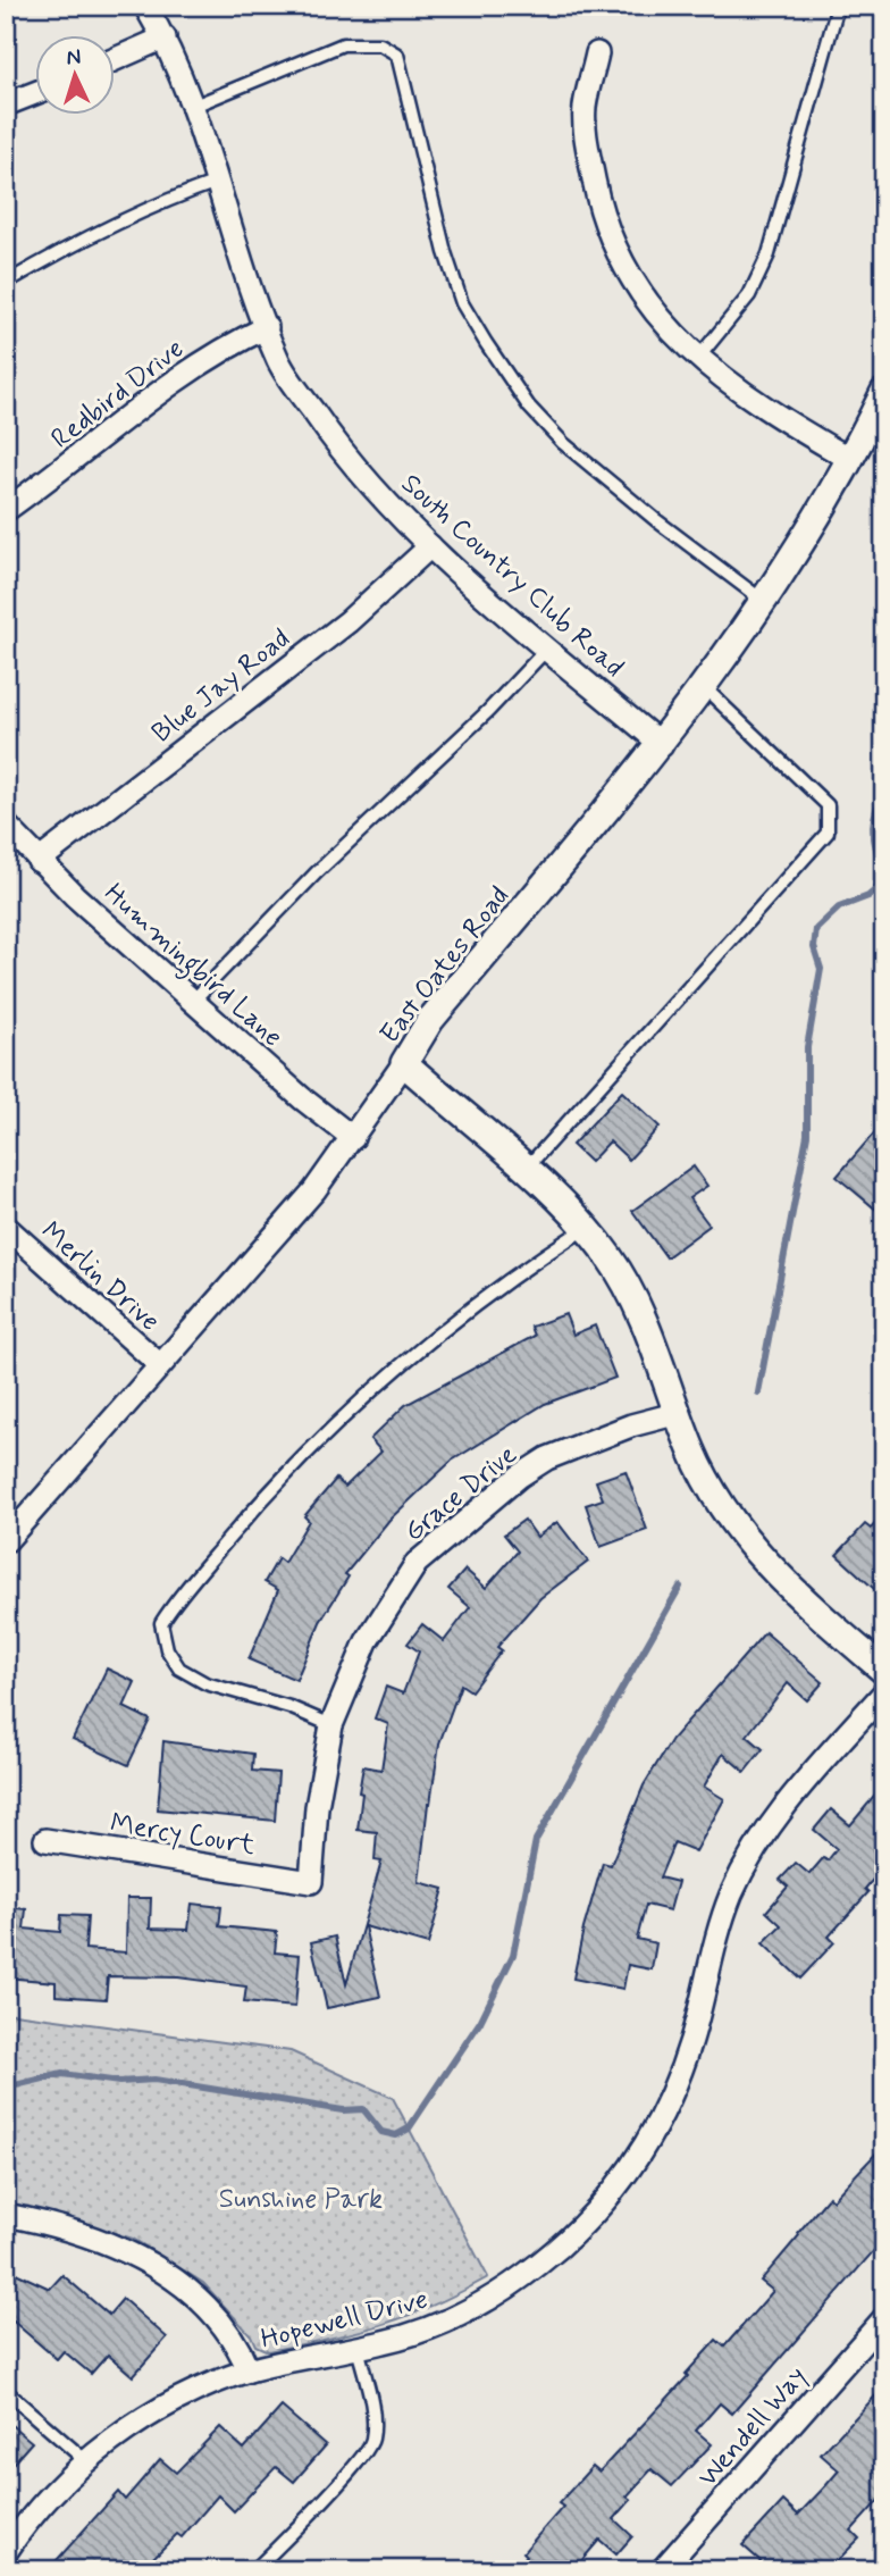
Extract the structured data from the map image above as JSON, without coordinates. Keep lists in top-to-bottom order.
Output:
{
  "streets": {
    "street": [
      "Redbird Drive",
      "South Country Club Road",
      "Blue Jay Road",
      "Hummingbird Lane",
      "East Oates Road",
      "Merlin Drive",
      "Grace Drive",
      "Mercy Court",
      "Hopewell Drive",
      "Wendell Way"
    ]
  },
  "crossings": [
    ["Redbird Drive", "South Country Club Road"],
    ["South Country Club Road", "Blue Jay Road"],
    ["South Country Club Road", "East Oates Road"],
    ["Blue Jay Road", "Hummingbird Lane"],
    ["Hummingbird Lane", "East Oates Road"],
    ["East Oates Road", "Merlin Drive"],
    ["Grace Drive", "Mercy Court"]
  ],
  "parks": ["Sunshine Park"],
  "north": "top"
}
